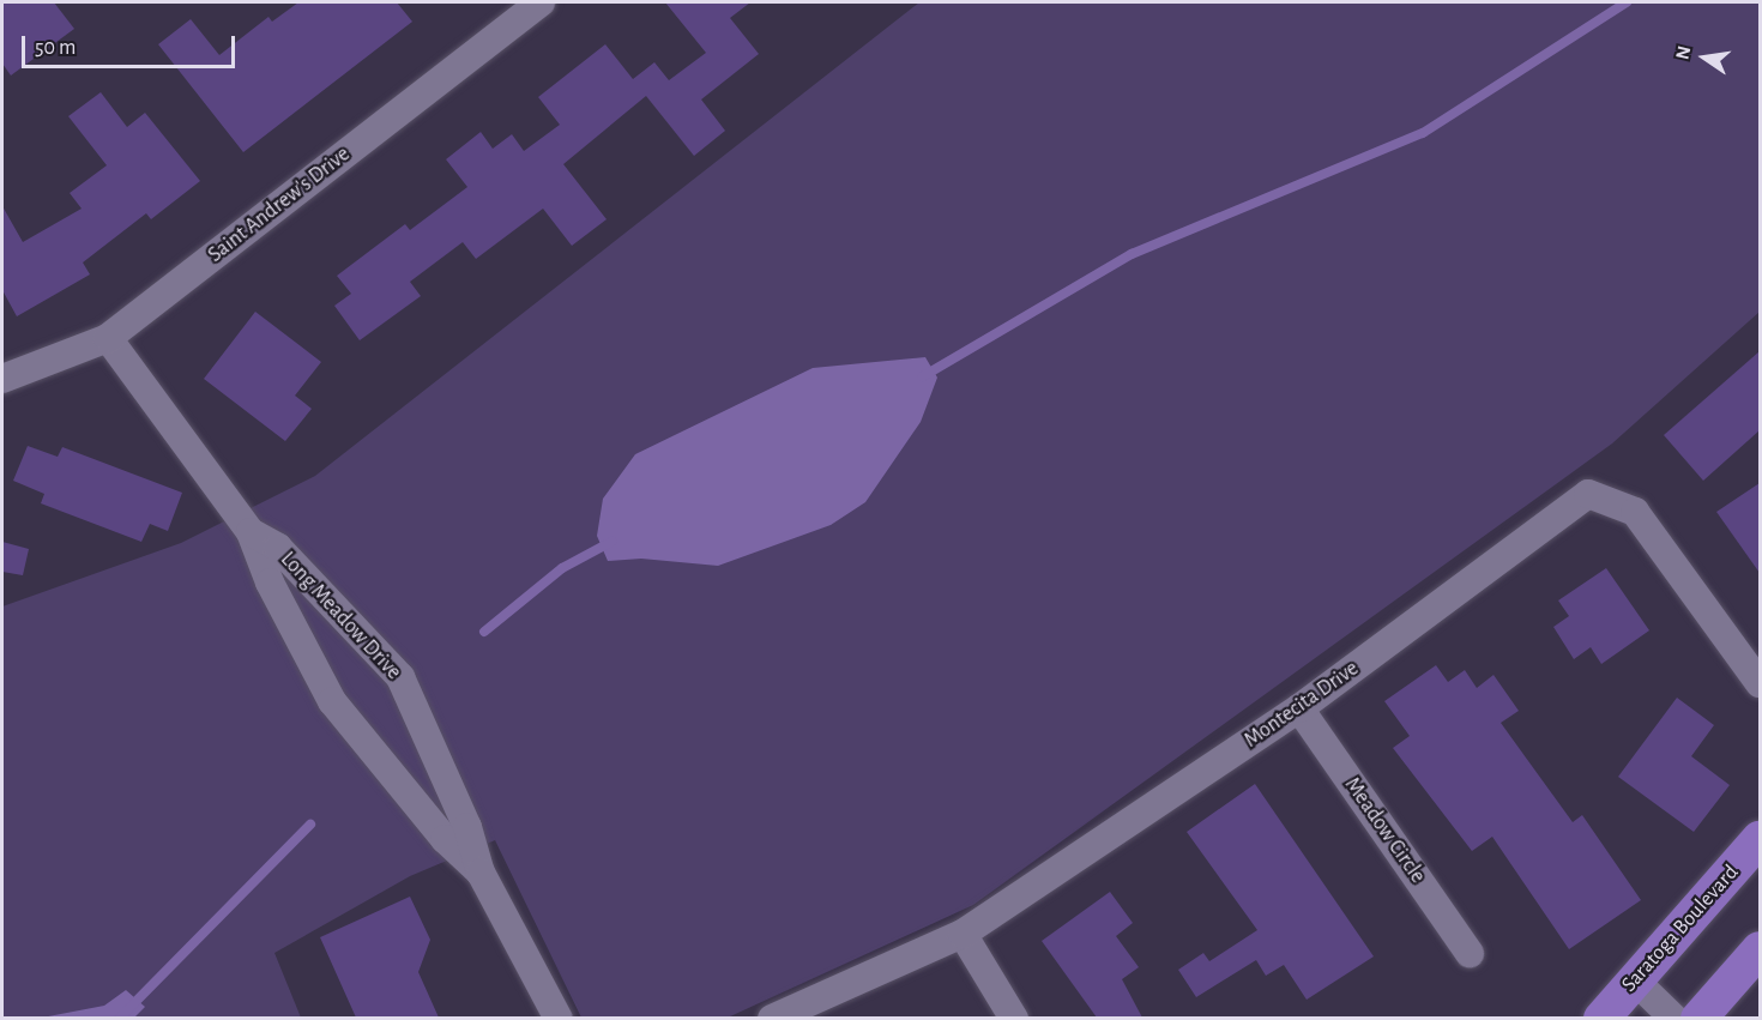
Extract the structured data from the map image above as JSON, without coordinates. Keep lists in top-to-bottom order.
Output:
{
  "streets": {
    "main road": ["Saratoga Boulevard"],
    "street": [
      "Saint Andrew's Drive",
      "Long Meadow Drive",
      "Montecita Drive",
      "Meadow Circle"
    ]
  },
  "crossings": [
    ["Saint Andrew's Drive", "Long Meadow Drive"],
    ["Montecita Drive", "Meadow Circle"]
  ],
  "scale_bar": "50 m",
  "north": "left"
}
